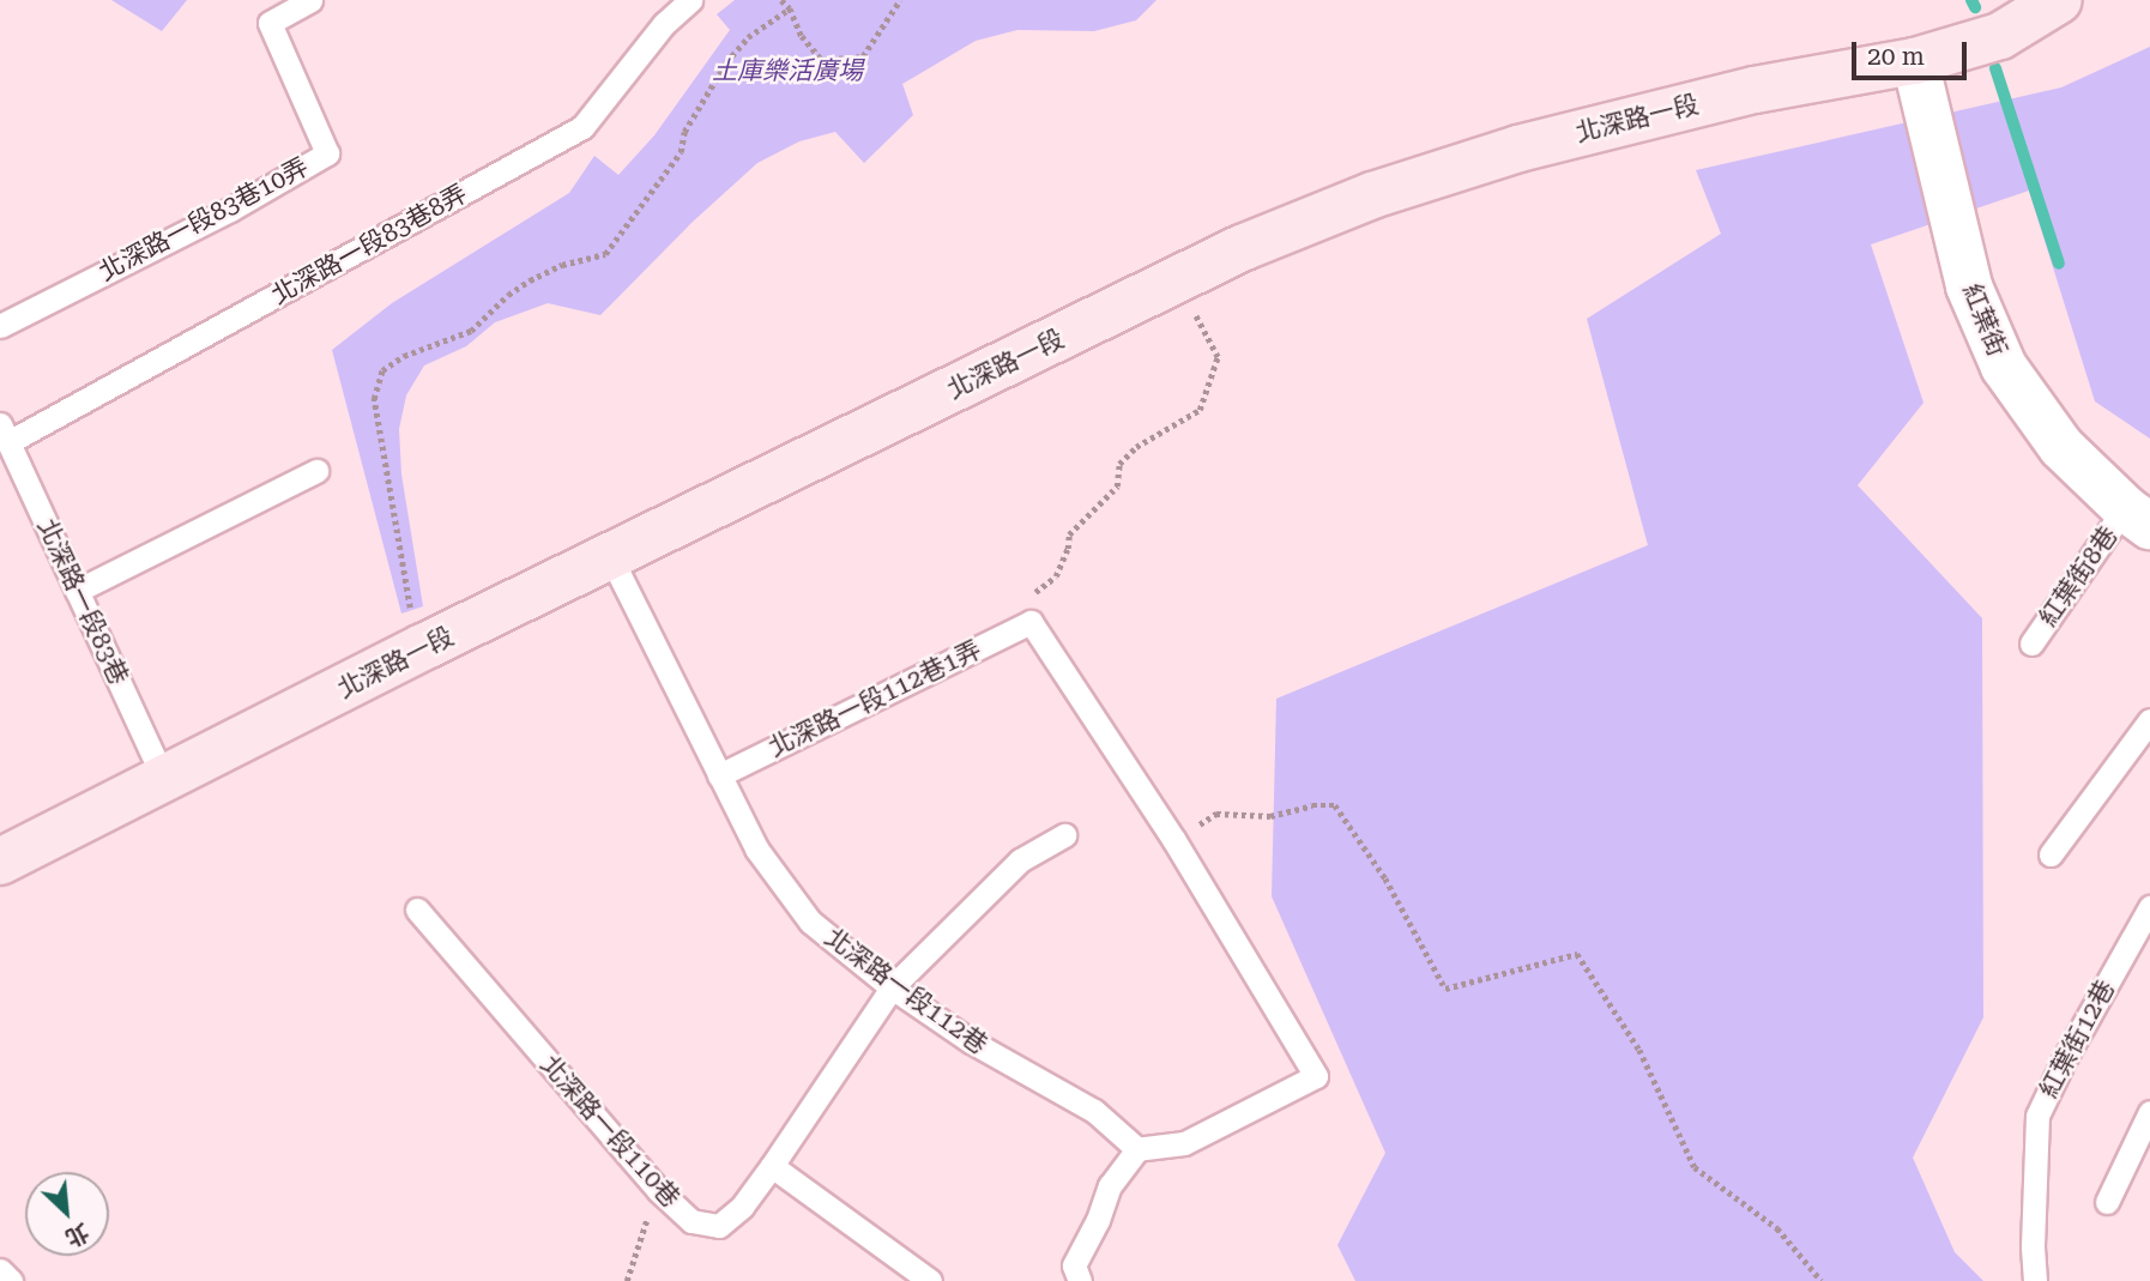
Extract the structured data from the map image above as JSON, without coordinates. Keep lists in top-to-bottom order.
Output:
{
  "streets": {
    "main road": ["北深路一段"],
    "street": ["紅葉街"],
    "lane": [
      "北深路一段83巷10弄",
      "北深路一段83巷8弄",
      "紅葉街8巷",
      "北深路一段83巷",
      "北深路一段112巷1弄",
      "北深路一段112巷",
      "紅葉街12巷",
      "北深路一段110巷"
    ]
  },
  "crossings": [
    ["北深路一段", "紅葉街"],
    ["北深路一段", "北深路一段83巷"],
    ["北深路一段", "北深路一段112巷"],
    ["北深路一段83巷8弄", "北深路一段83巷"],
    ["紅葉街", "紅葉街8巷"],
    ["北深路一段112巷1弄", "北深路一段112巷"],
    ["北深路一段112巷", "北深路一段110巷"]
  ],
  "parks": ["土庫樂活廣場"],
  "scale_bar": "20 m",
  "north": "bottom right"
}
